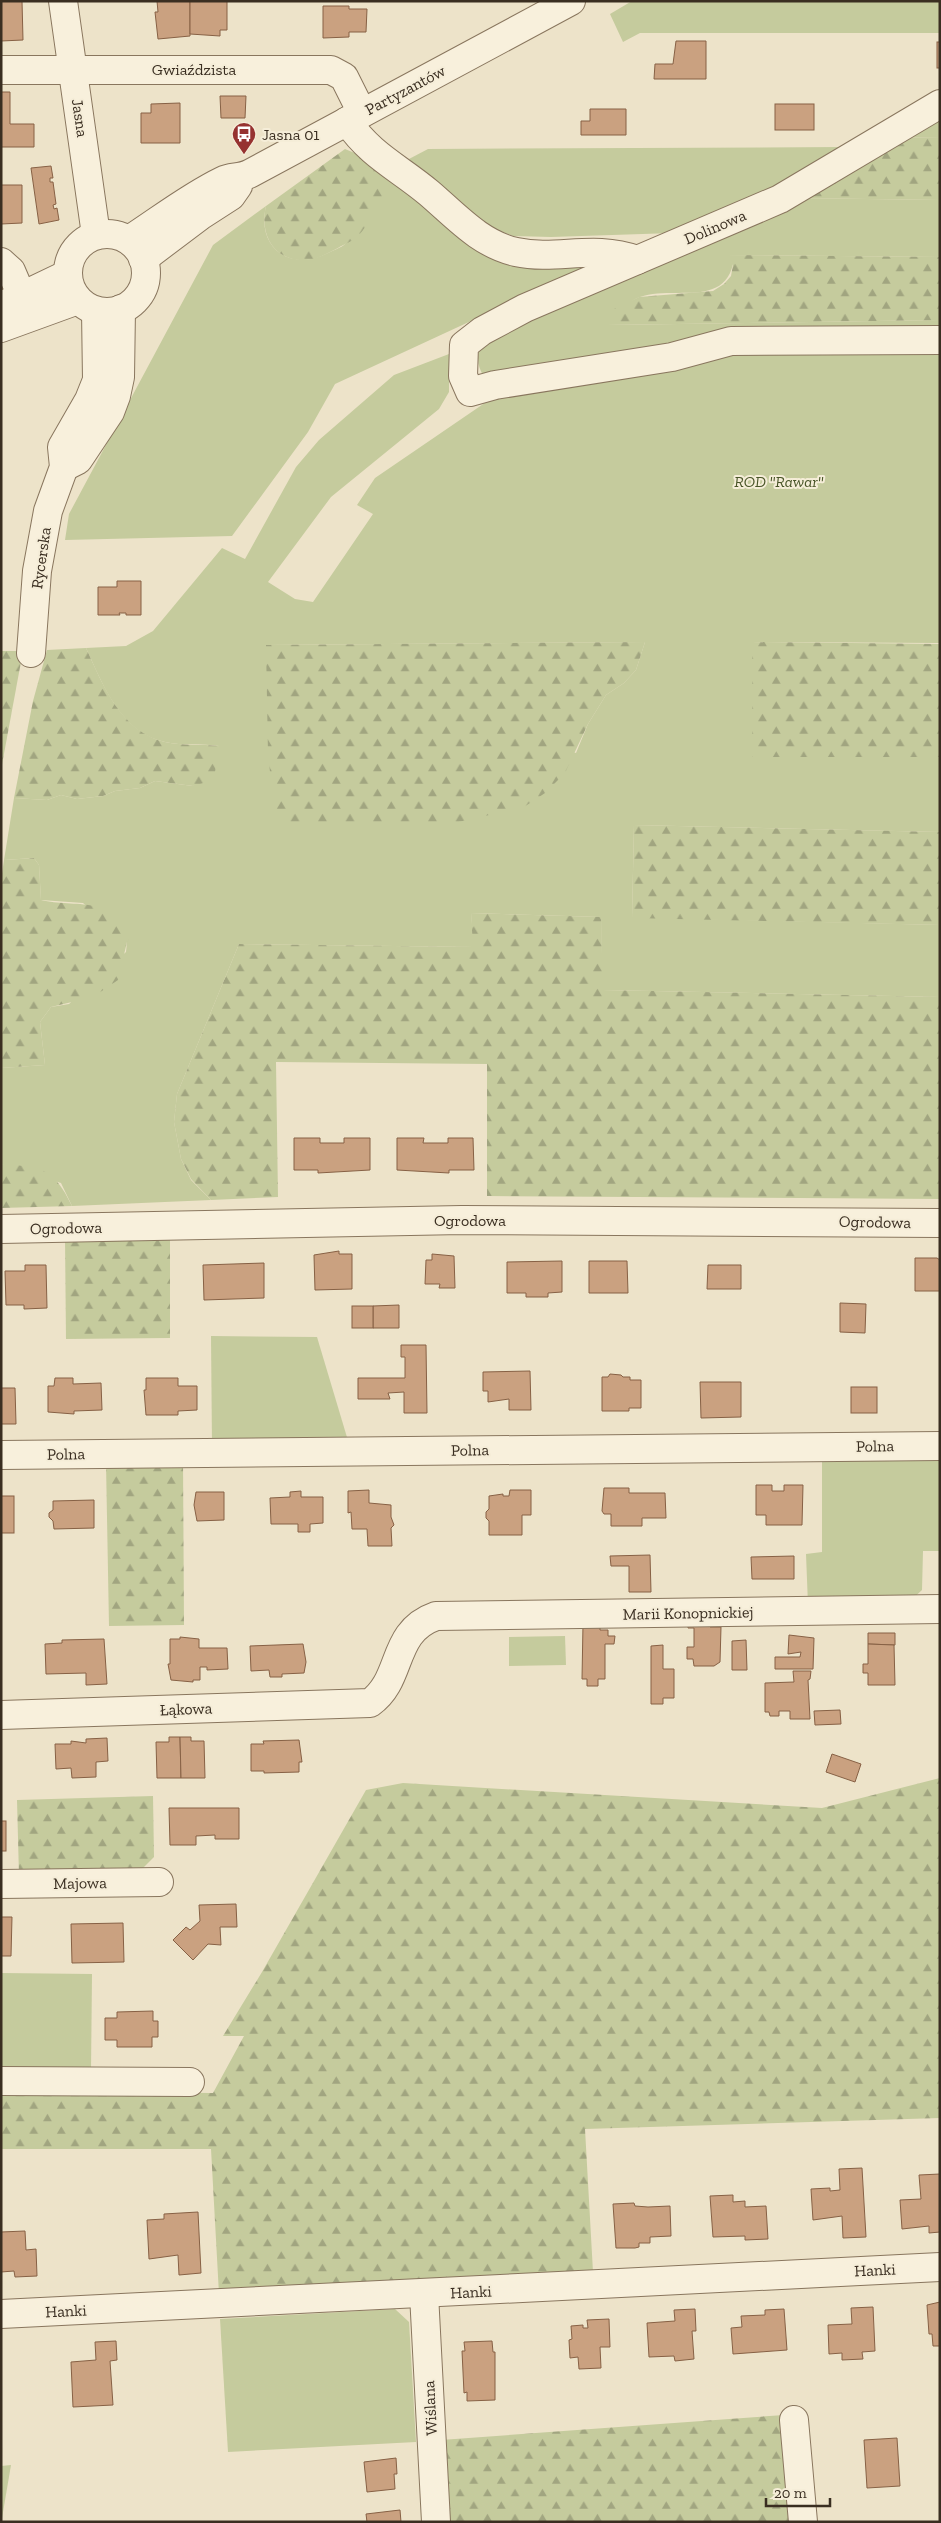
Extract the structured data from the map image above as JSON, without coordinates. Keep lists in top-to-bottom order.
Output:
{
  "streets": {
    "street": [
      "Gwiaździsta",
      "Partyzantów",
      "Jasna",
      "Dolinowa",
      "Rycerska",
      "Ogrodowa",
      "Polna",
      "Marii Konopnickiej",
      "Łąkowa",
      "Majowa",
      "Hanki",
      "Wiślana"
    ]
  },
  "crossings": [
    ["Gwiaździsta", "Partyzantów"],
    ["Gwiaździsta", "Jasna"],
    ["Gwiaździsta", "Dolinowa"],
    ["Partyzantów", "Jasna"],
    ["Partyzantów", "Rycerska"],
    ["Jasna", "Rycerska"],
    ["Marii Konopnickiej", "Łąkowa"],
    ["Hanki", "Wiślana"]
  ],
  "parks": ["ROD \"Rawar\""],
  "places": {
    "bus stop": ["Jasna 01"]
  },
  "scale_bar": "20 m"
}
